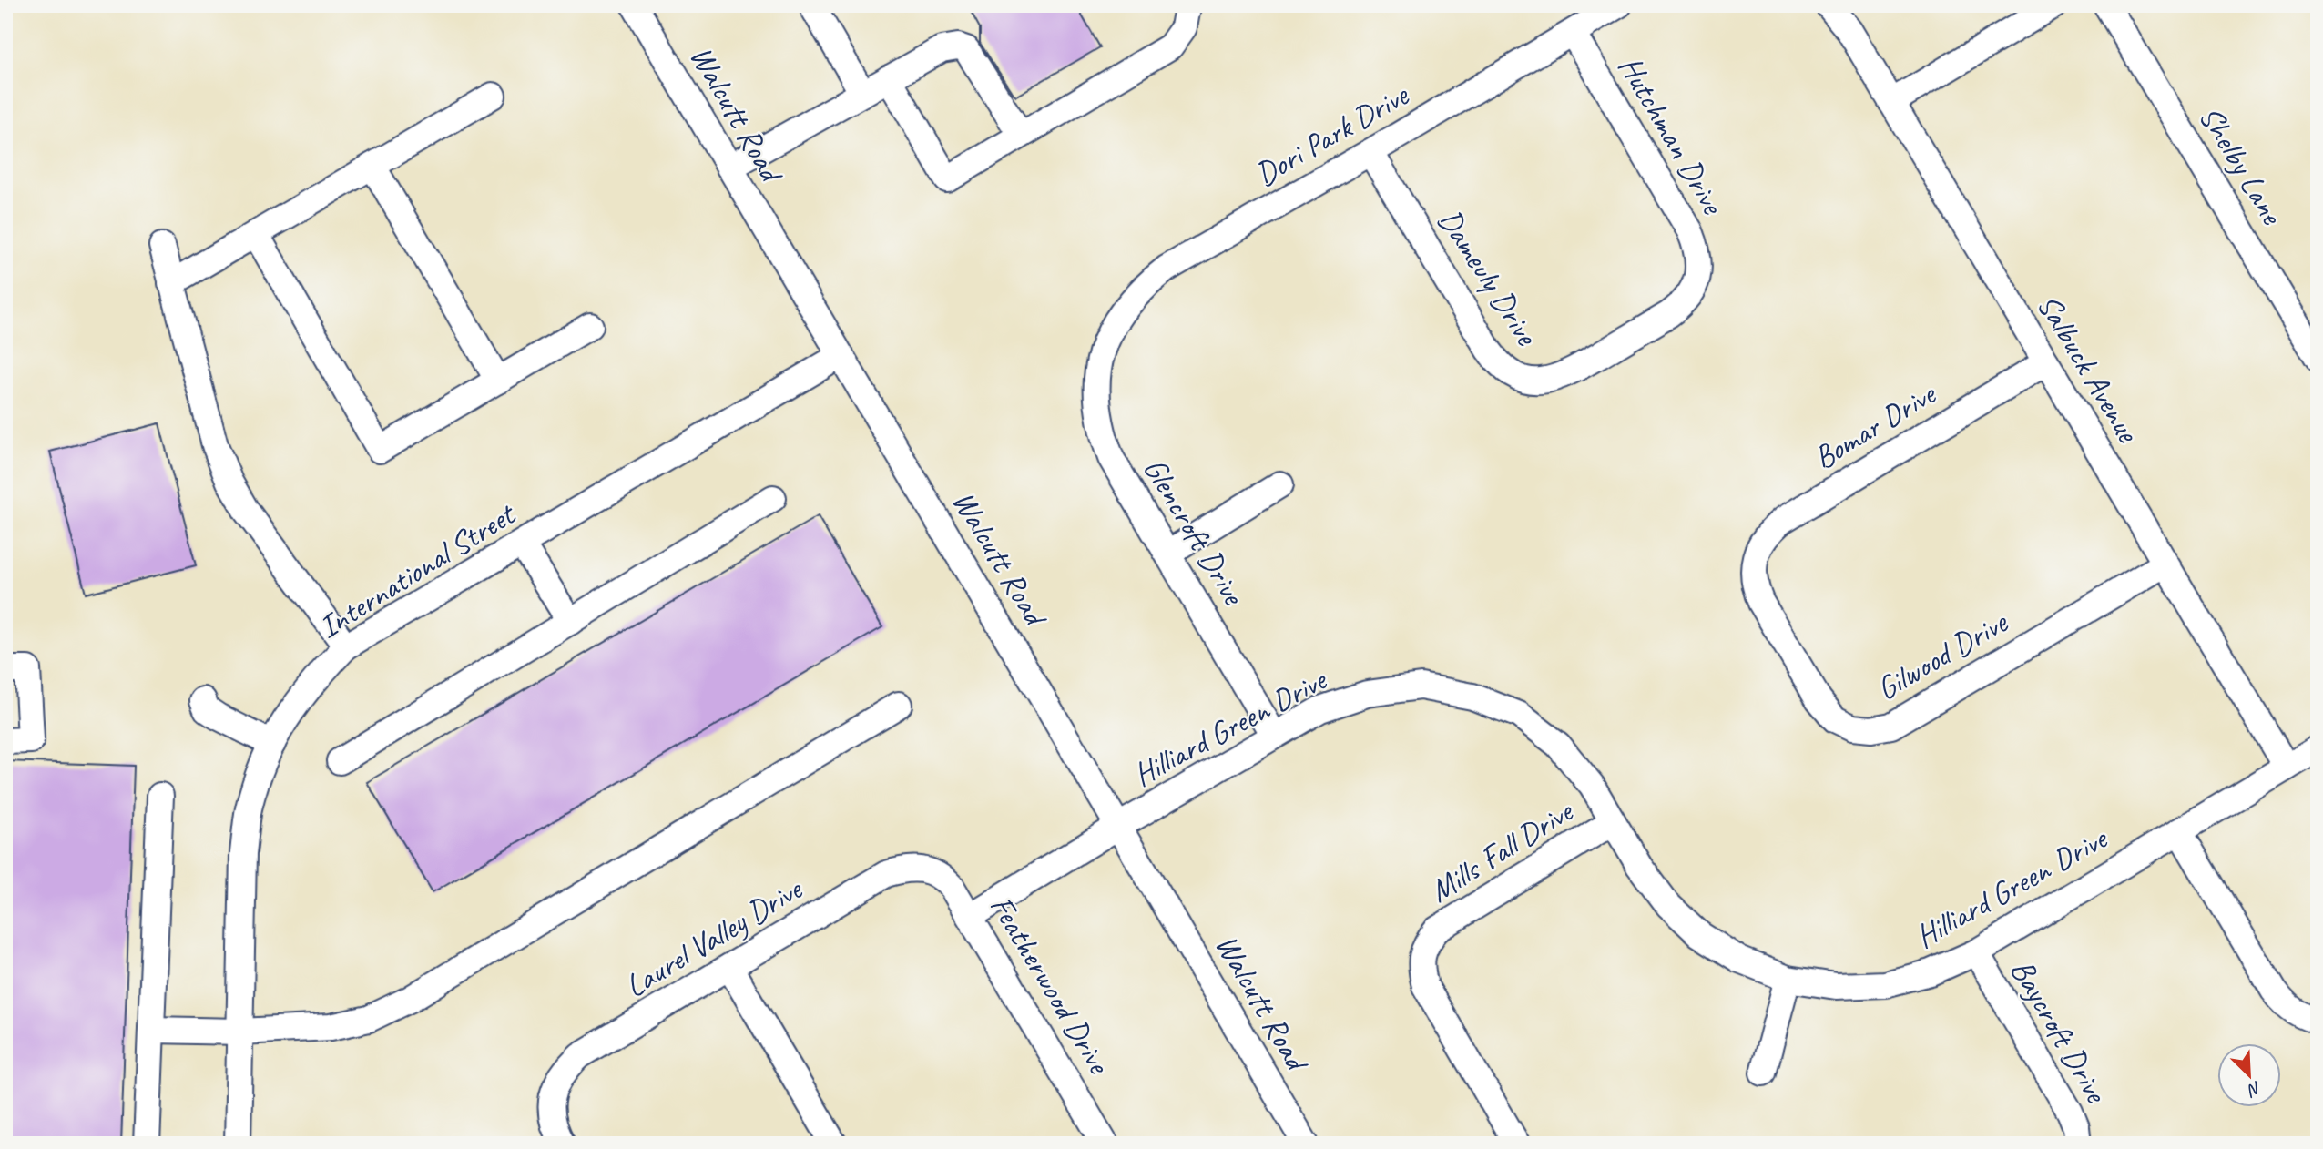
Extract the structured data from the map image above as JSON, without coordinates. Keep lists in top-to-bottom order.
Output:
{
  "streets": {
    "street": [
      "Walcutt Road",
      "Dori Park Drive",
      "Hutchman Drive",
      "Shelby Lane",
      "Dameuly Drive",
      "Salbuck Avenue",
      "Bomar Drive",
      "Glencroft Drive",
      "International Street",
      "Gilwood Drive",
      "Hilliard Green Drive",
      "Mills Fall Drive",
      "Laurel Valley Drive",
      "Featherwood Drive",
      "Baycroft Drive"
    ]
  },
  "crossings": [
    ["Walcutt Road", "International Street"],
    ["Walcutt Road", "Hilliard Green Drive"],
    ["Dori Park Drive", "Hutchman Drive"],
    ["Dori Park Drive", "Dameuly Drive"],
    ["Dori Park Drive", "Glencroft Drive"],
    ["Hutchman Drive", "Dameuly Drive"],
    ["Salbuck Avenue", "Bomar Drive"],
    ["Salbuck Avenue", "Gilwood Drive"],
    ["Salbuck Avenue", "Hilliard Green Drive"],
    ["Bomar Drive", "Gilwood Drive"],
    ["Glencroft Drive", "Hilliard Green Drive"],
    ["Hilliard Green Drive", "Mills Fall Drive"],
    ["Hilliard Green Drive", "Featherwood Drive"],
    ["Hilliard Green Drive", "Baycroft Drive"],
    ["Laurel Valley Drive", "Featherwood Drive"]
  ],
  "north": "bottom right"
}
